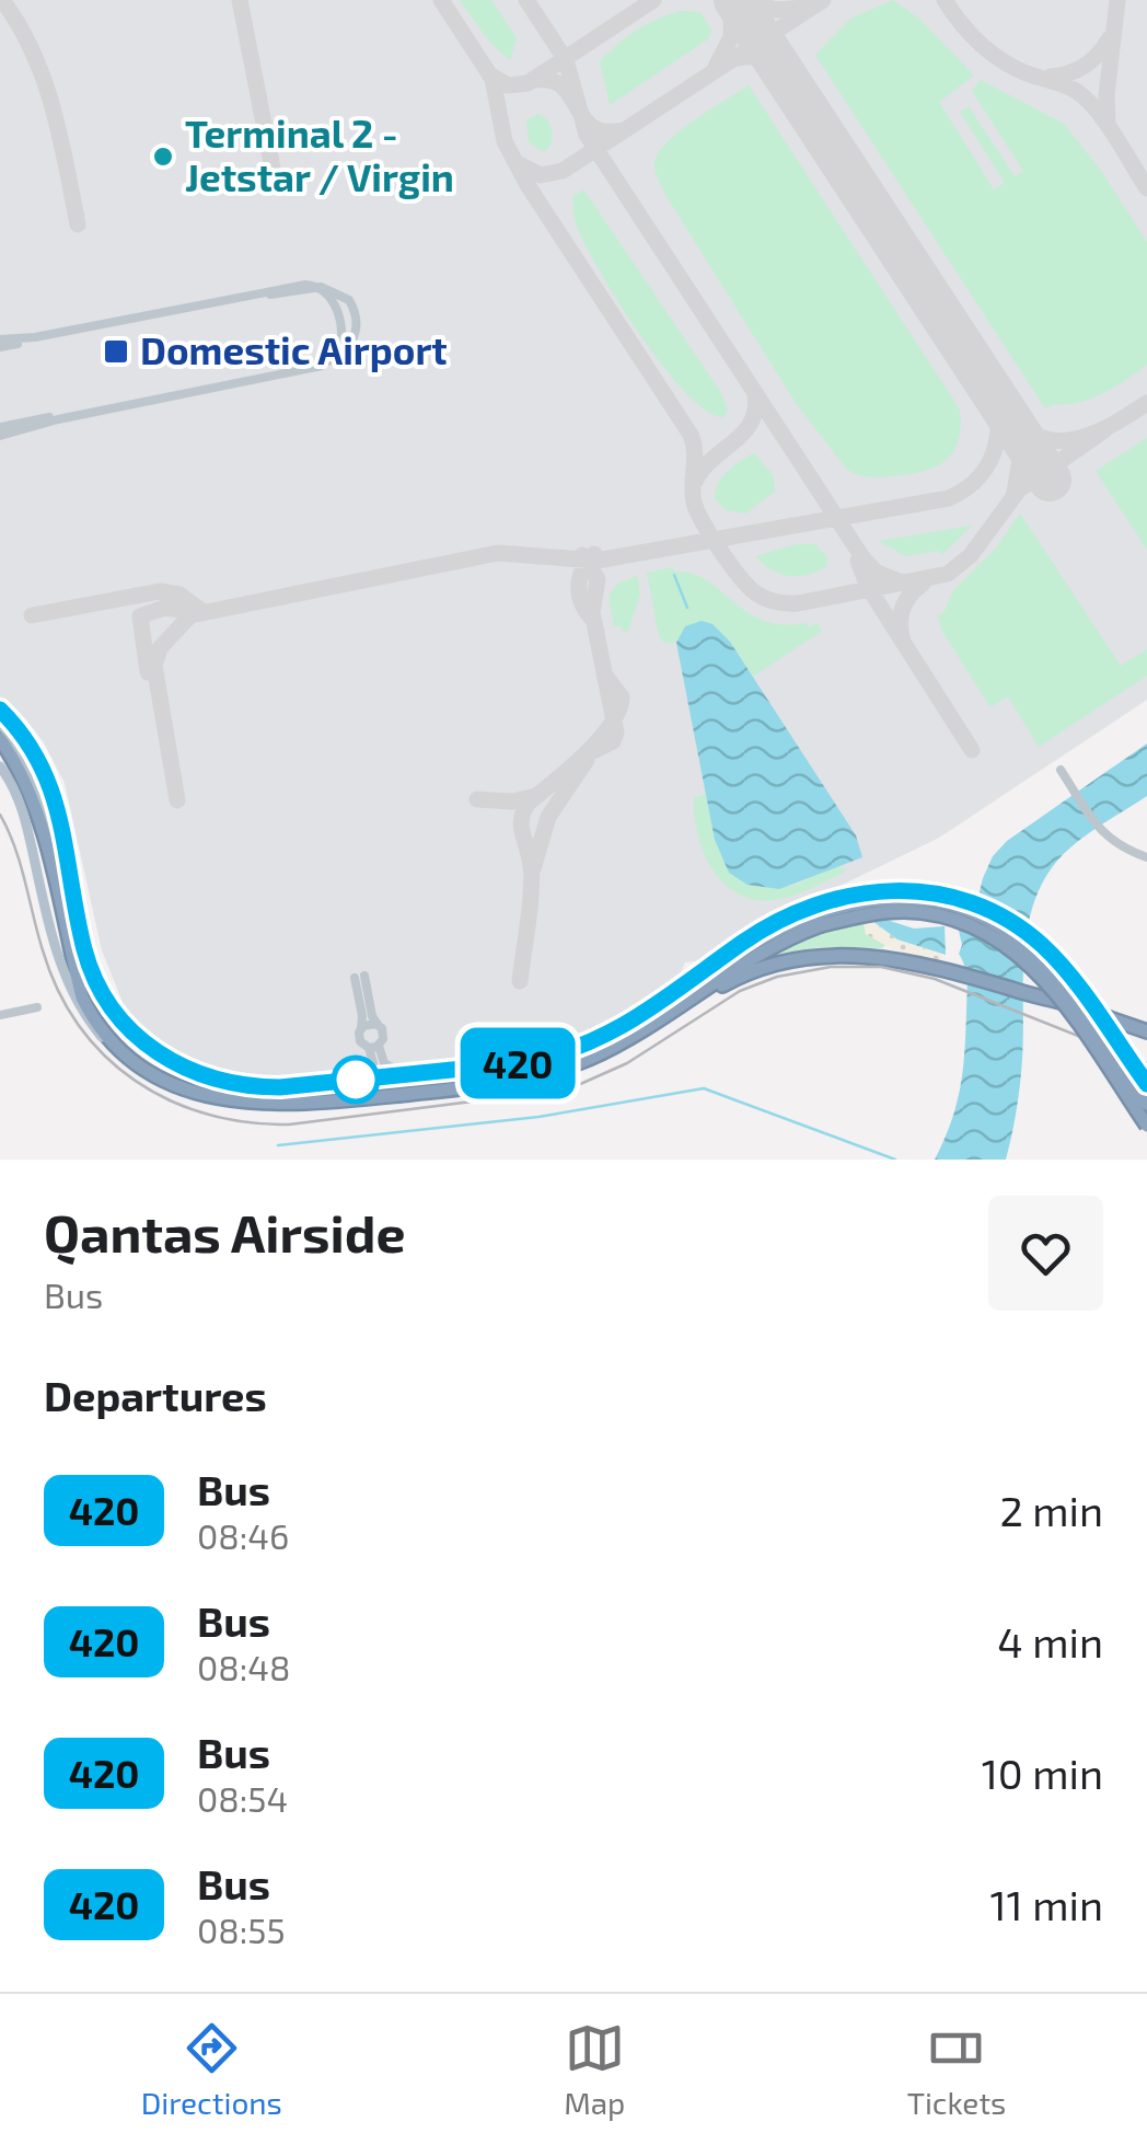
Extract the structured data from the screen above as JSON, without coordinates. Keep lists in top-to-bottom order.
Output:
{
  "places": {
    "other": ["Terminal 2 - Jetstar / Virgin"],
    "transit": ["Domestic Airport"]
  },
  "lines": ["bus line 420"],
  "page": {
    "on_map": "420",
    "heading": [
      ["Qantas Airside", "Bus"],
      "Departures"
    ],
    "list": [
      {
        "mark": "420",
        "name": "Bus",
        "note": "08:46",
        "value": "2 min"
      },
      {
        "mark": "420",
        "name": "Bus",
        "note": "08:48",
        "value": "4 min"
      },
      {
        "mark": "420",
        "name": "Bus",
        "note": "08:54",
        "value": "10 min"
      },
      {
        "mark": "420",
        "name": "Bus",
        "note": "08:55",
        "value": "11 min"
      }
    ],
    "tabs": ["Directions", "Map", "Tickets"]
  }
}
